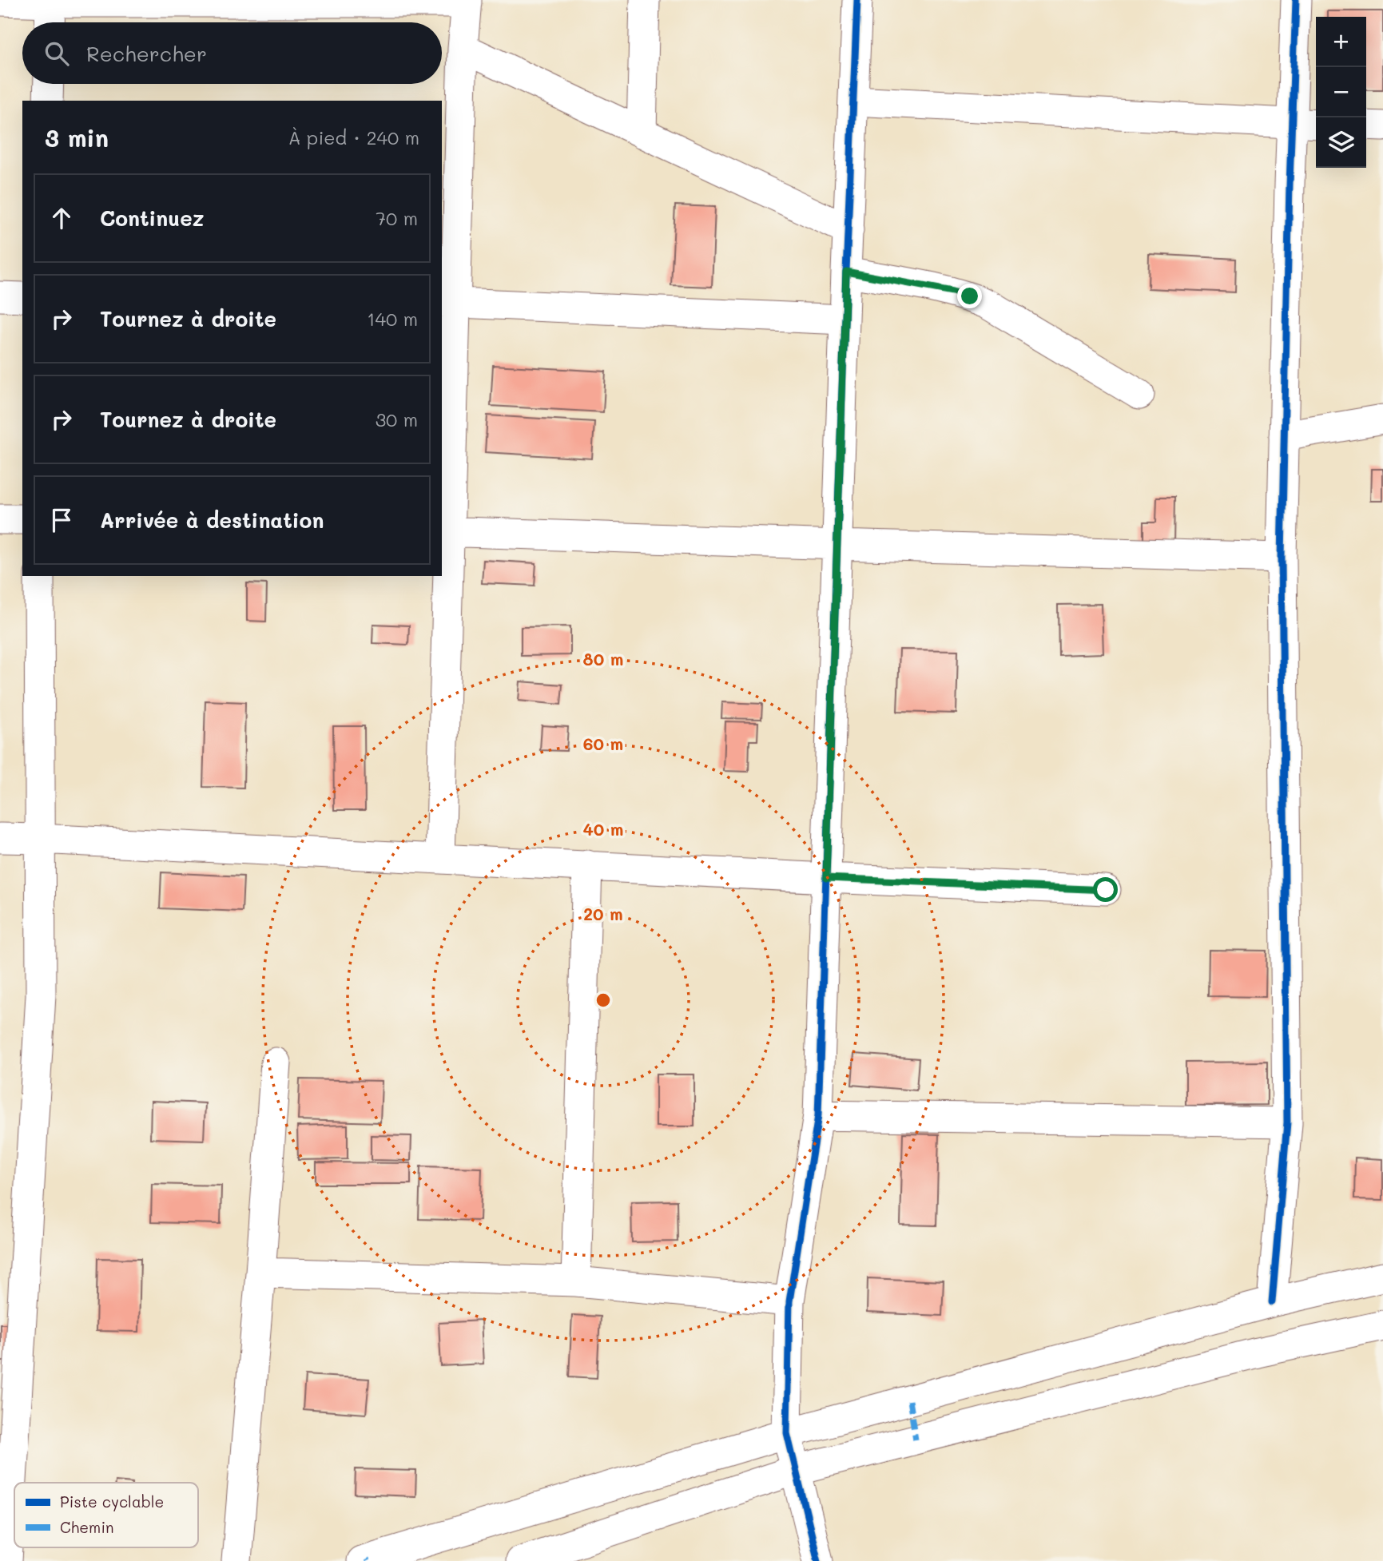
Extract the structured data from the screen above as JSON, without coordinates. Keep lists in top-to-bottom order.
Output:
{
  "legend": ["Piste cyclable", "Chemin"],
  "page": {
    "map_buttons": ["+", "−"],
    "search": "Rechercher",
    "heading": ["3 min", "À pied · 240 m"],
    "list": [
      ["Continuez", "70 m"],
      ["Tournez à droite", "140 m"],
      ["Tournez à droite", "30 m"],
      "Arrivée à destination"
    ]
  },
  "rings": [
    "80 m",
    "60 m",
    "40 m",
    "20 m"
  ]
}
